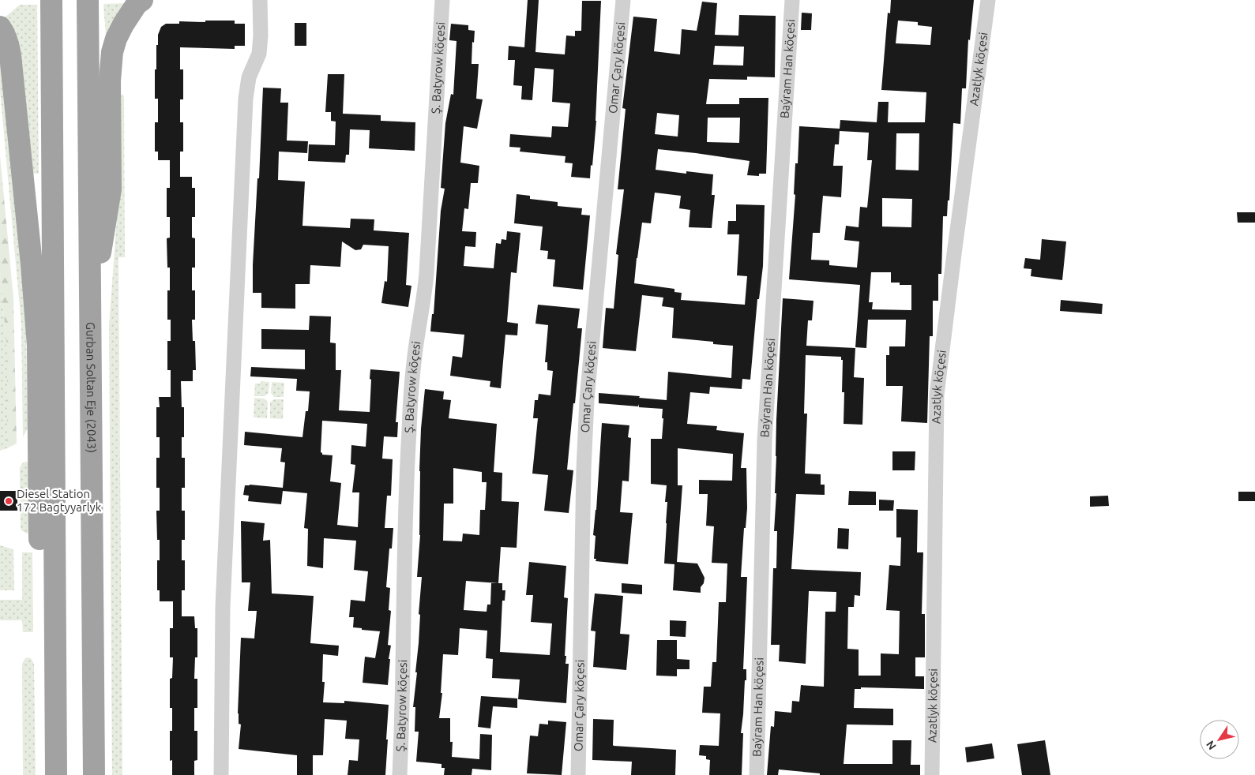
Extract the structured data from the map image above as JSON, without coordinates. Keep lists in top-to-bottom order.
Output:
{
  "streets": {
    "highway": ["Gurban Soltan Eje (2043)"],
    "street": [
      "Baýram Han köçesi",
      "Ş. Batyrow köçesi",
      "Omar Çary köçesi",
      "Azatlyk köçesi"
    ]
  },
  "places": ["Diesel Station 172 Bagtyyarlyk"],
  "north": "bottom left"
}
